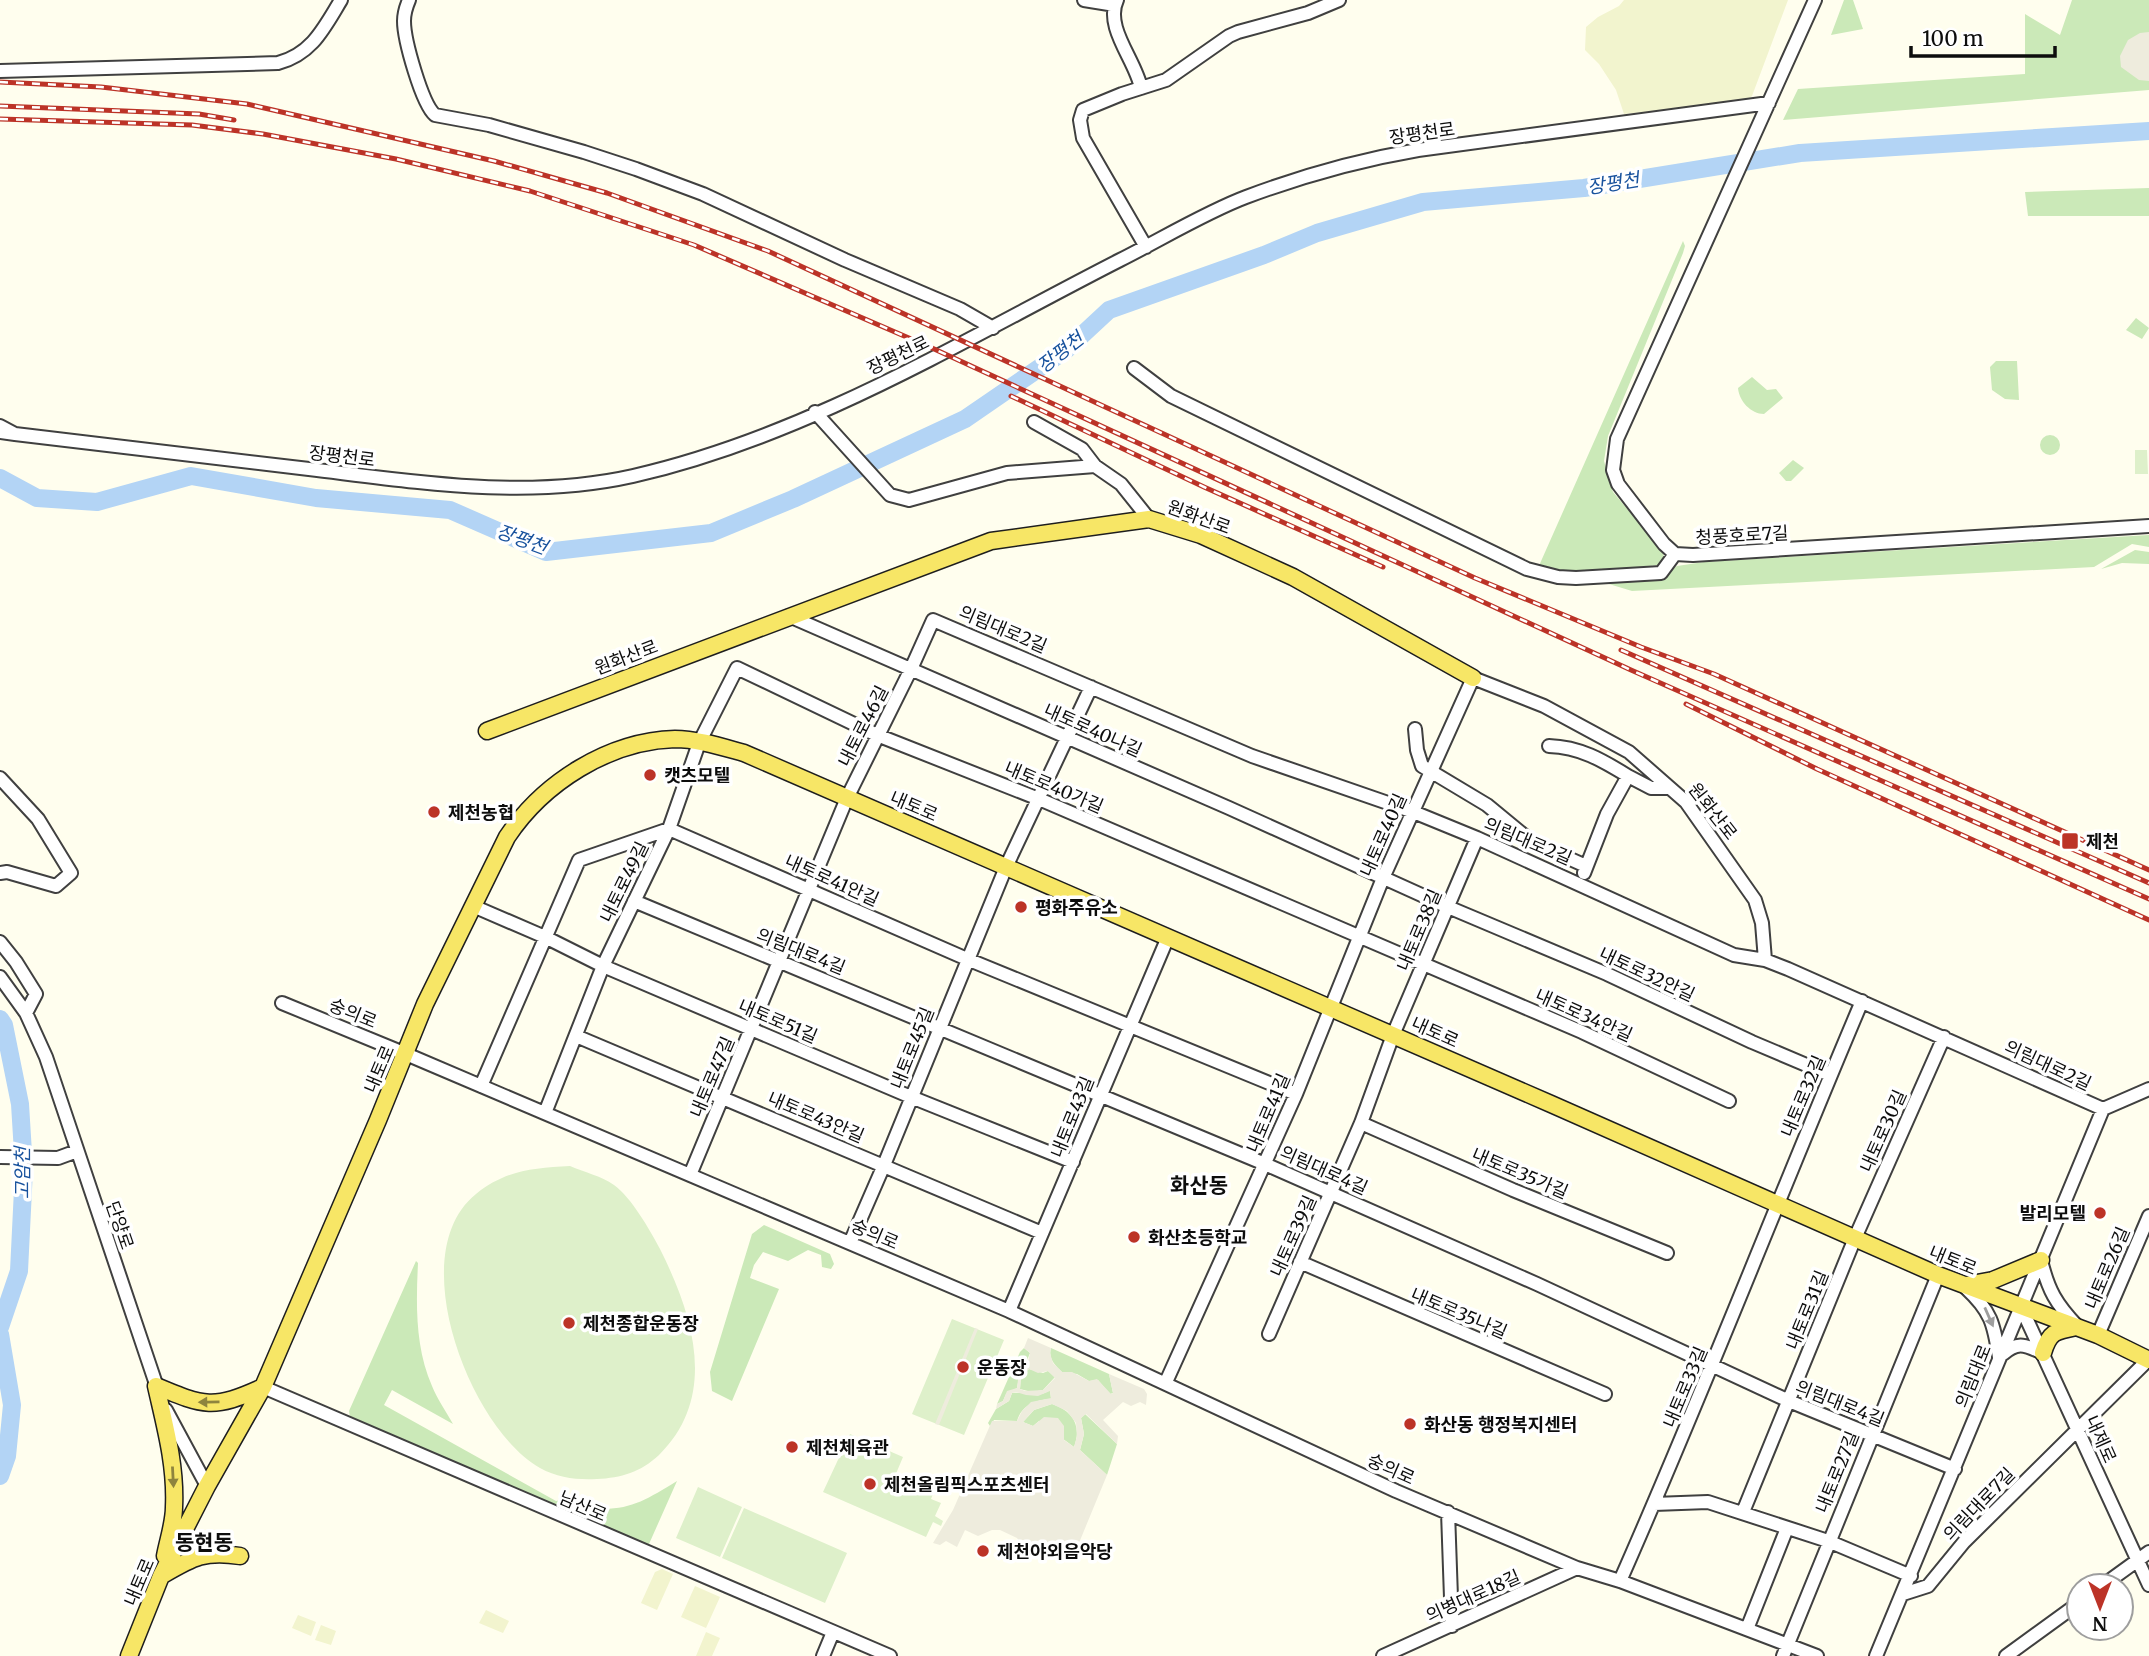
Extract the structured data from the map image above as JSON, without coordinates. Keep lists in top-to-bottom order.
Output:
{
  "streets": {
    "main road": ["원화산로", "내토로"],
    "street": [
      "장평천로",
      "청풍호로7길",
      "의림대로2길",
      "내토로46길",
      "내토로40나길",
      "내토로40가길",
      "내토로40길",
      "내토로41안길",
      "내토로49길",
      "내토로38길",
      "의림대로4길",
      "내토로32안길",
      "숭의로",
      "내토로34안길",
      "내토로51길",
      "내토로45길",
      "내토로47길",
      "내토로32길",
      "내토로41길",
      "내토로43안길",
      "내토로43길",
      "내토로30길",
      "내토로35가길",
      "단양로",
      "내토로39길",
      "내토로26길",
      "내토로31길",
      "내토로35나길",
      "의림대로",
      "내토로33길",
      "내제로",
      "내토로27길",
      "의림대로7길",
      "남산로",
      "의병대로18길"
    ]
  },
  "crossings": [
    ["장평천로", "청풍호로7길"],
    ["원화산로", "의림대로2길"],
    ["원화산로", "내토로40나길"],
    ["원화산로", "내토로40길"],
    ["의림대로2길", "내토로46길"],
    ["의림대로2길", "내토로40길"],
    ["의림대로2길", "내토로38길"],
    ["의림대로2길", "내토로45길"],
    ["의림대로2길", "내토로32길"],
    ["의림대로2길", "내토로30길"],
    ["의림대로2길", "의림대로"],
    ["내토로46길", "내토로40나길"],
    ["내토로46길", "내토로40가길"],
    ["내토로46길", "내토로"],
    ["내토로46길", "내토로47길"],
    ["내토로40나길", "내토로40길"],
    ["내토로40나길", "내토로38길"],
    ["내토로40나길", "내토로32안길"],
    ["내토로40나길", "내토로45길"],
    ["내토로40가길", "내토로40길"],
    ["내토로40가길", "내토로49길"],
    ["내토로40가길", "내토로38길"],
    ["내토로40가길", "내토로34안길"],
    ["내토로40가길", "내토로45길"],
    ["내토로", "내토로40길"],
    ["내토로", "내토로49길"],
    ["내토로", "내토로38길"],
    ["내토로", "숭의로"],
    ["내토로", "내토로51길"],
    ["내토로", "내토로45길"],
    ["내토로", "내토로47길"],
    ["내토로", "내토로32길"],
    ["내토로", "내토로41길"],
    ["내토로", "내토로43길"],
    ["내토로", "내토로30길"],
    ["내토로", "단양로"],
    ["내토로", "내토로39길"],
    ["내토로", "내토로26길"],
    ["내토로", "내토로31길"],
    ["내토로", "의림대로"],
    ["내토로", "내토로33길"],
    ["내토로", "내제로"],
    ["내토로", "내토로27길"],
    ["내토로", "의림대로7길"],
    ["내토로", "남산로"],
    ["내토로40길", "내토로41길"],
    ["내토로41안길", "내토로49길"],
    ["내토로41안길", "내토로45길"],
    ["내토로41안길", "내토로47길"],
    ["내토로41안길", "내토로41길"],
    ["내토로41안길", "내토로43길"],
    ["내토로49길", "의림대로4길"],
    ["내토로49길", "숭의로"],
    ["내토로49길", "내토로51길"],
    ["내토로49길", "내토로43안길"],
    ["내토로38길", "내토로32안길"],
    ["내토로38길", "내토로34안길"],
    ["내토로38길", "내토로39길"],
    ["의림대로4길", "내토로45길"],
    ["의림대로4길", "내토로47길"],
    ["의림대로4길", "내토로41길"],
    ["의림대로4길", "내토로43길"],
    ["의림대로4길", "내토로39길"],
    ["의림대로4길", "내토로31길"],
    ["의림대로4길", "의림대로"],
    ["의림대로4길", "내토로33길"],
    ["의림대로4길", "내토로27길"],
    ["내토로32안길", "내토로32길"],
    ["숭의로", "내토로45길"],
    ["숭의로", "내토로47길"],
    ["숭의로", "내토로41길"],
    ["숭의로", "내토로43길"],
    ["숭의로", "내토로33길"],
    ["숭의로", "내토로27길"],
    ["숭의로", "의병대로18길"],
    ["내토로51길", "내토로45길"],
    ["내토로51길", "내토로47길"],
    ["내토로51길", "내토로43길"],
    ["내토로45길", "내토로43안길"],
    ["내토로47길", "내토로43안길"],
    ["내토로32길", "내토로33길"],
    ["내토로43안길", "내토로43길"],
    ["내토로30길", "내토로31길"],
    ["내토로35가길", "내토로39길"],
    ["내토로39길", "내토로35나길"],
    ["의림대로", "내제로"],
    ["의림대로", "의림대로7길"],
    ["내제로", "의림대로7길"]
  ],
  "districts": ["화산동", "동현동"],
  "water": ["장평천", "고암천"],
  "places": {
    "other": [
      "캣츠모텔",
      "제천농협",
      "평화주유소",
      "발리모텔",
      "화산초등학교",
      "제천종합운동장",
      "운동장",
      "화산동 행정복지센터",
      "제천체육관",
      "제천올림픽스포츠센터",
      "제천야외음악당"
    ],
    "transit": ["제천"]
  },
  "scale_bar": "100 m",
  "north": "bottom"
}
